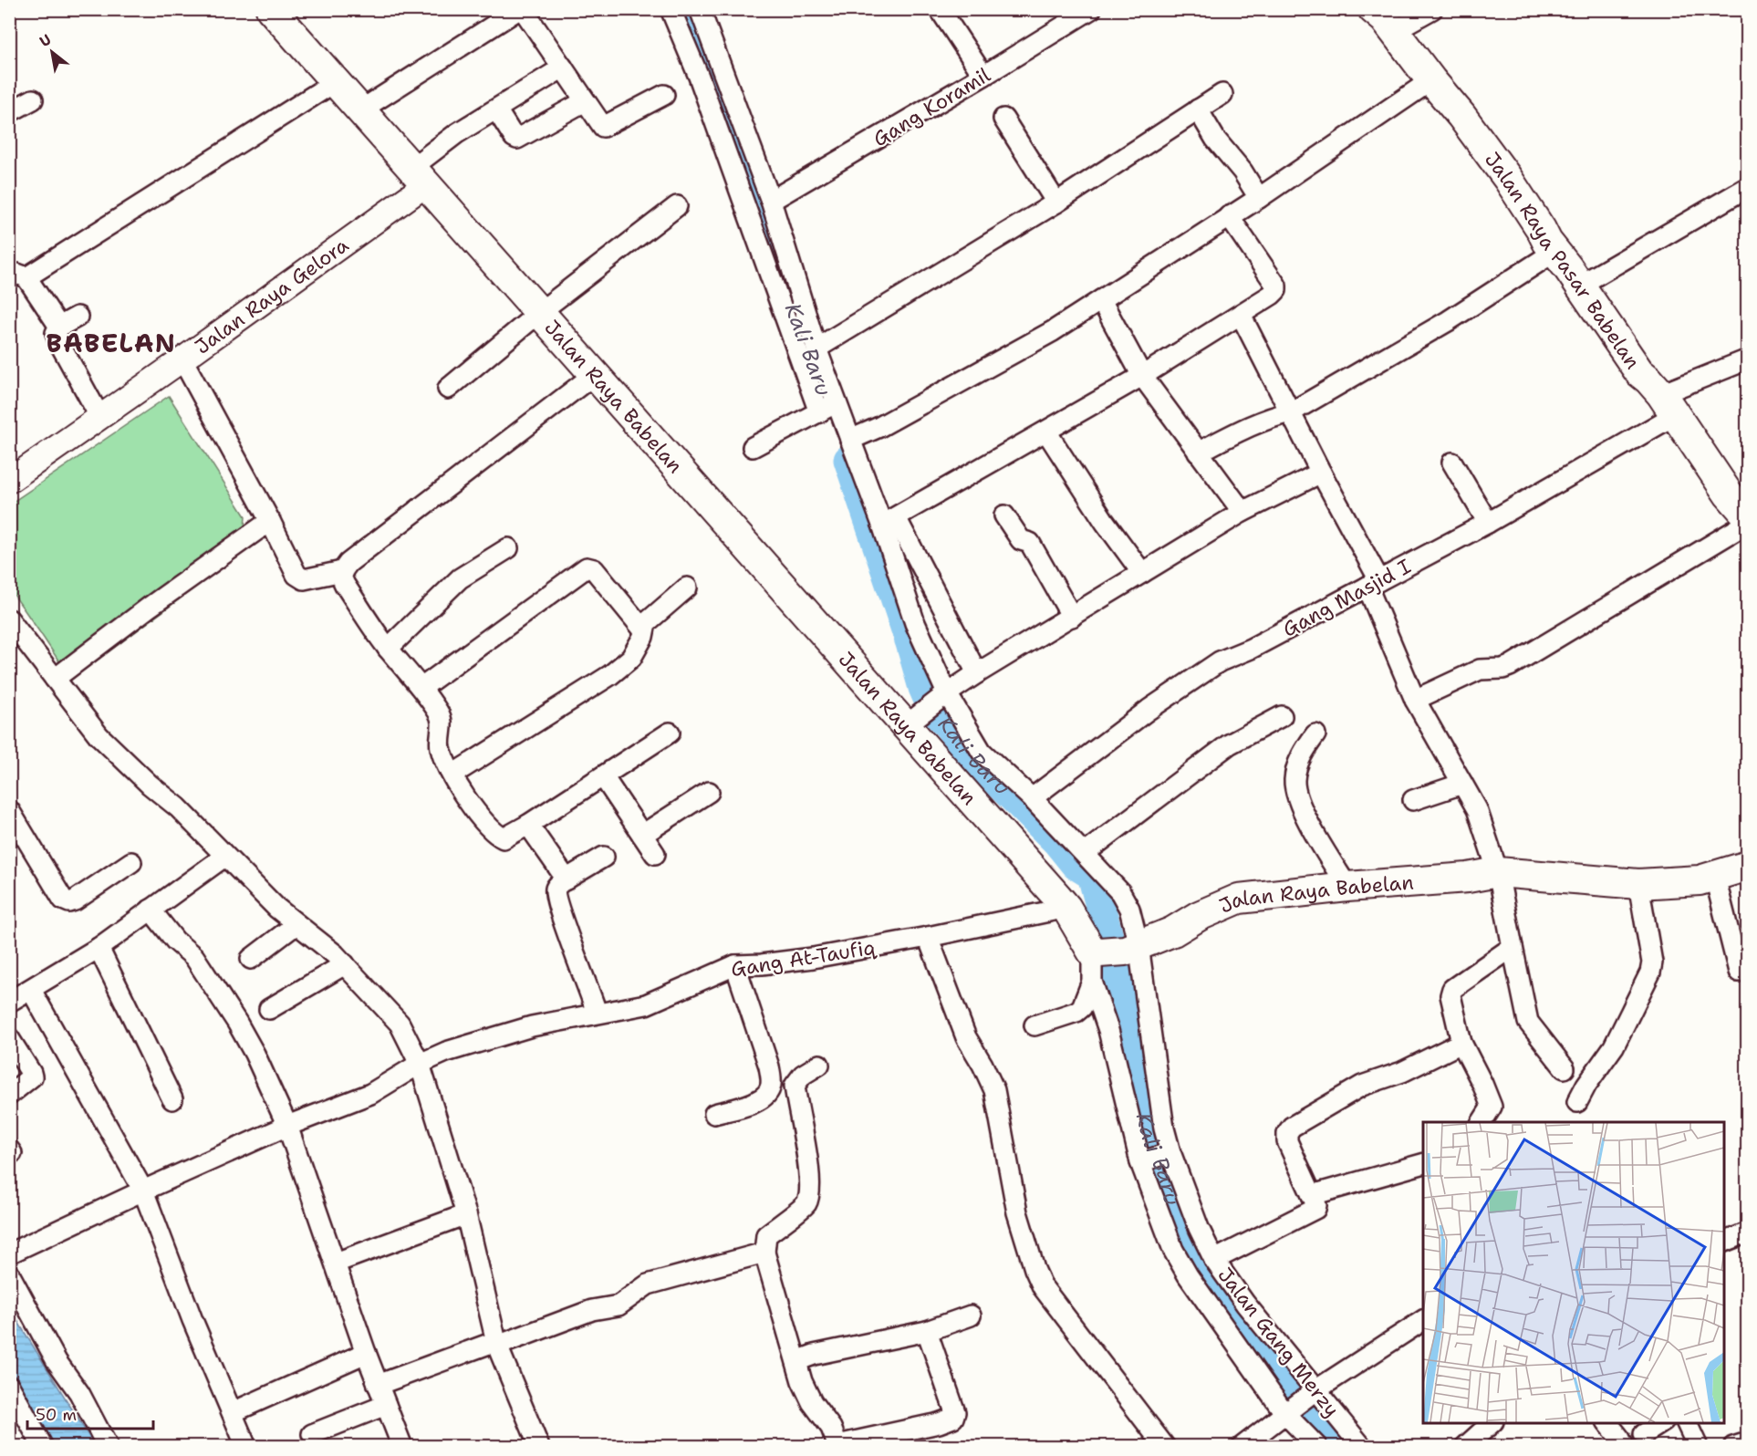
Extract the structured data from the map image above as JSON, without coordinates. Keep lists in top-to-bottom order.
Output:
{
  "streets": {
    "main road": ["Jalan Raya Pasar Babelan", "Jalan Raya Babelan"],
    "street": [
      "Gang Koramil",
      "Jalan Raya Gelora",
      "Gang Masjid I",
      "Gang At-Taufiq",
      "Jalan Gang Merzy"
    ]
  },
  "crossings": [
    ["Jalan Raya Pasar Babelan", "Gang Masjid I"],
    ["Jalan Raya Gelora", "Jalan Raya Babelan"],
    ["Jalan Raya Babelan", "Gang At-Taufiq"],
    ["Jalan Raya Babelan", "Jalan Gang Merzy"]
  ],
  "districts": ["BABELAN"],
  "water": ["Kali Baru"],
  "scale_bar": "50 m",
  "north": "top left"
}
